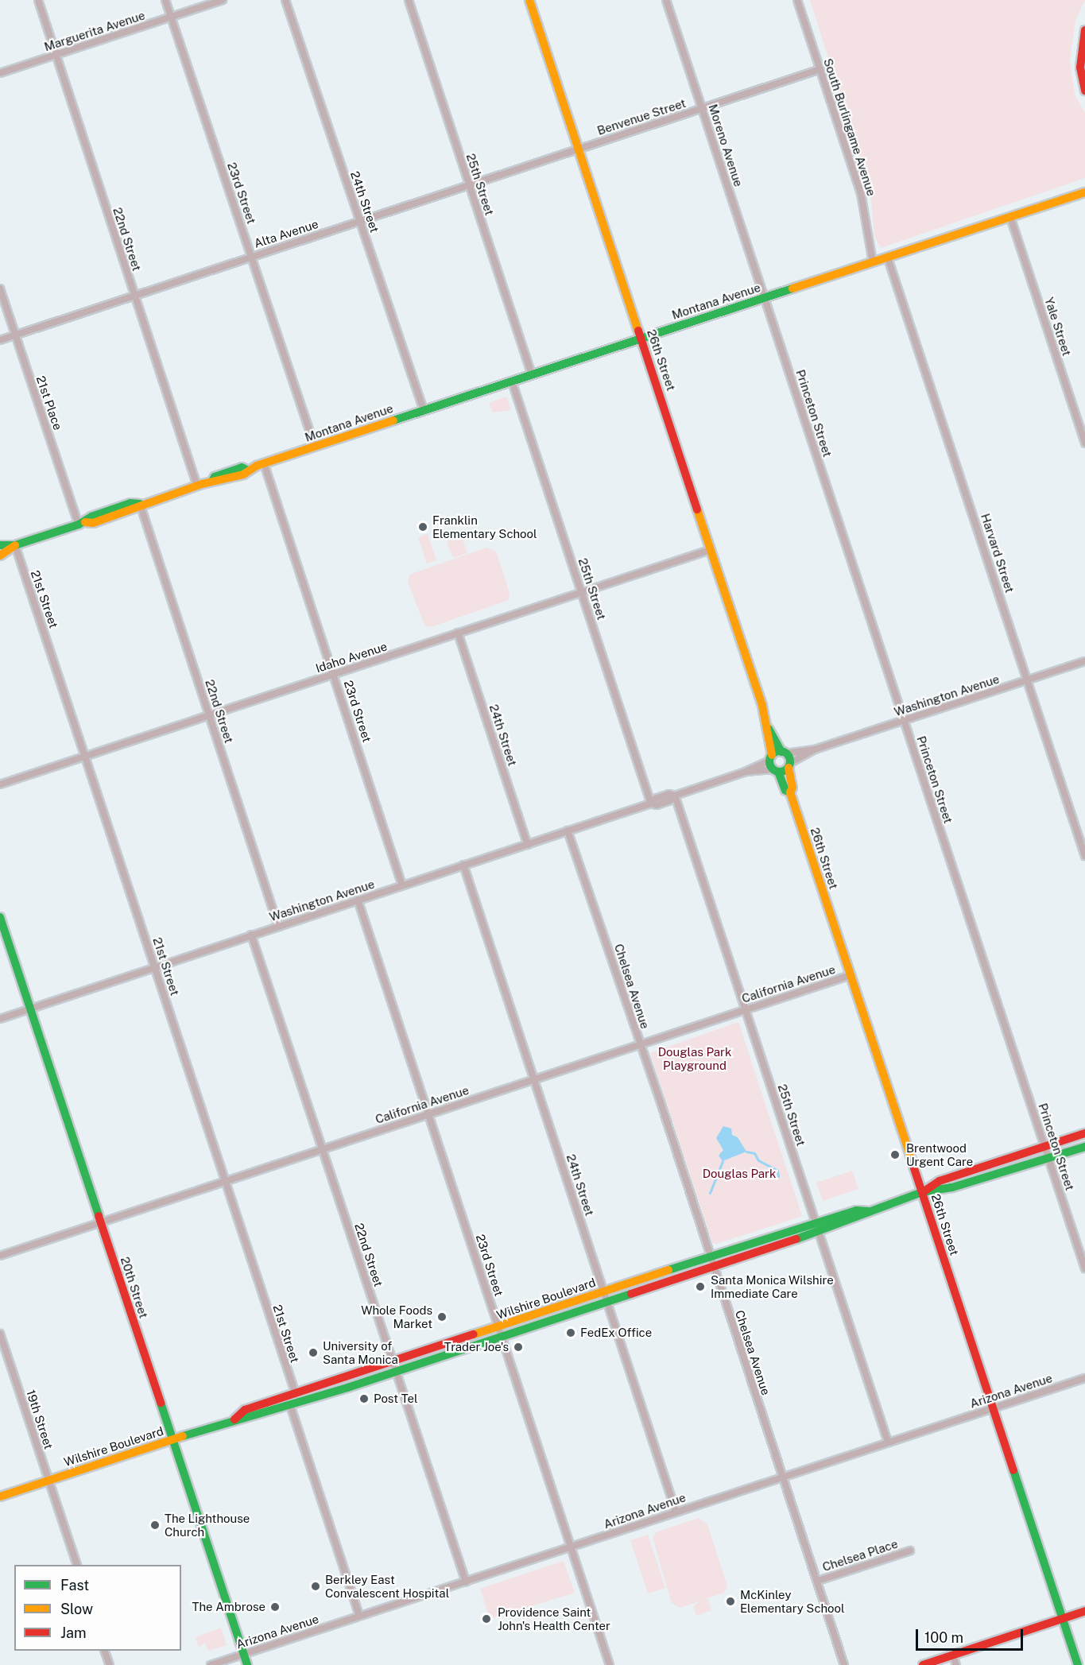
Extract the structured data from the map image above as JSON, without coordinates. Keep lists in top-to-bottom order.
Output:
{
  "streets": {
    "street": [
      "Marguerita Avenue",
      "Benvenue Street",
      "South Burlingame Avenue",
      "Moreno Avenue",
      "25th Street",
      "23rd Street",
      "24th Street",
      "Alta Avenue",
      "22nd Street",
      "Montana Avenue",
      "Yale Street",
      "26th Street",
      "21st Place",
      "Princeton Street",
      "Harvard Street",
      "21st Street",
      "Idaho Avenue",
      "Washington Avenue",
      "California Avenue",
      "Chelsea Avenue",
      "20th Street",
      "Wilshire Boulevard",
      "Arizona Avenue",
      "19th Street",
      "Chelsea Place"
    ]
  },
  "crossings": [
    ["Marguerita Avenue", "23rd Street"],
    ["Marguerita Avenue", "22nd Street"],
    ["Benvenue Street", "South Burlingame Avenue"],
    ["Benvenue Street", "Moreno Avenue"],
    ["Benvenue Street", "Alta Avenue"],
    ["Benvenue Street", "26th Street"],
    ["South Burlingame Avenue", "Montana Avenue"],
    ["Moreno Avenue", "Montana Avenue"],
    ["Moreno Avenue", "Princeton Street"],
    ["25th Street", "Alta Avenue"],
    ["25th Street", "Montana Avenue"],
    ["25th Street", "Idaho Avenue"],
    ["25th Street", "Washington Avenue"],
    ["25th Street", "California Avenue"],
    ["25th Street", "Wilshire Boulevard"],
    ["25th Street", "Arizona Avenue"],
    ["23rd Street", "Alta Avenue"],
    ["23rd Street", "Montana Avenue"],
    ["23rd Street", "Idaho Avenue"],
    ["23rd Street", "Washington Avenue"],
    ["23rd Street", "California Avenue"],
    ["23rd Street", "Wilshire Boulevard"],
    ["23rd Street", "Arizona Avenue"],
    ["24th Street", "Alta Avenue"],
    ["24th Street", "Montana Avenue"],
    ["24th Street", "Idaho Avenue"],
    ["24th Street", "Washington Avenue"],
    ["24th Street", "California Avenue"],
    ["24th Street", "Wilshire Boulevard"],
    ["24th Street", "Arizona Avenue"],
    ["Alta Avenue", "22nd Street"],
    ["Alta Avenue", "26th Street"],
    ["Alta Avenue", "21st Place"],
    ["22nd Street", "Montana Avenue"],
    ["22nd Street", "Idaho Avenue"],
    ["22nd Street", "Washington Avenue"],
    ["22nd Street", "California Avenue"],
    ["22nd Street", "Wilshire Boulevard"],
    ["22nd Street", "Arizona Avenue"],
    ["Montana Avenue", "Yale Street"],
    ["Montana Avenue", "26th Street"],
    ["Montana Avenue", "21st Place"],
    ["Montana Avenue", "Princeton Street"],
    ["Montana Avenue", "Harvard Street"],
    ["Montana Avenue", "21st Street"],
    ["26th Street", "Idaho Avenue"],
    ["26th Street", "Washington Avenue"],
    ["26th Street", "California Avenue"],
    ["26th Street", "Wilshire Boulevard"],
    ["26th Street", "Arizona Avenue"],
    ["Princeton Street", "Washington Avenue"],
    ["Princeton Street", "Wilshire Boulevard"],
    ["Harvard Street", "Washington Avenue"],
    ["21st Street", "Idaho Avenue"],
    ["21st Street", "Washington Avenue"],
    ["21st Street", "California Avenue"],
    ["21st Street", "Wilshire Boulevard"],
    ["Washington Avenue", "Chelsea Avenue"],
    ["Washington Avenue", "20th Street"],
    ["California Avenue", "Chelsea Avenue"],
    ["California Avenue", "20th Street"],
    ["Chelsea Avenue", "Wilshire Boulevard"],
    ["Chelsea Avenue", "Arizona Avenue"],
    ["Chelsea Avenue", "Chelsea Place"],
    ["20th Street", "Wilshire Boulevard"],
    ["20th Street", "Arizona Avenue"],
    ["Wilshire Boulevard", "19th Street"]
  ],
  "parks": ["Douglas Park Playground", "Douglas Park"],
  "places": [
    "Franklin Elementary School",
    "Brentwood Urgent Care",
    "Santa Monica Wilshire Immediate Care",
    "Whole Foods Market",
    "FedEx Office",
    "Trader Joe's",
    "University of Santa Monica",
    "Post Tel",
    "The Lighthouse Church",
    "Berkley East Convalescent Hospital",
    "McKinley Elementary School",
    "The Ambrose",
    "Providence Saint John's Health Center"
  ],
  "legend": ["Fast", "Slow", "Jam"],
  "scale_bar": "100 m"
}
